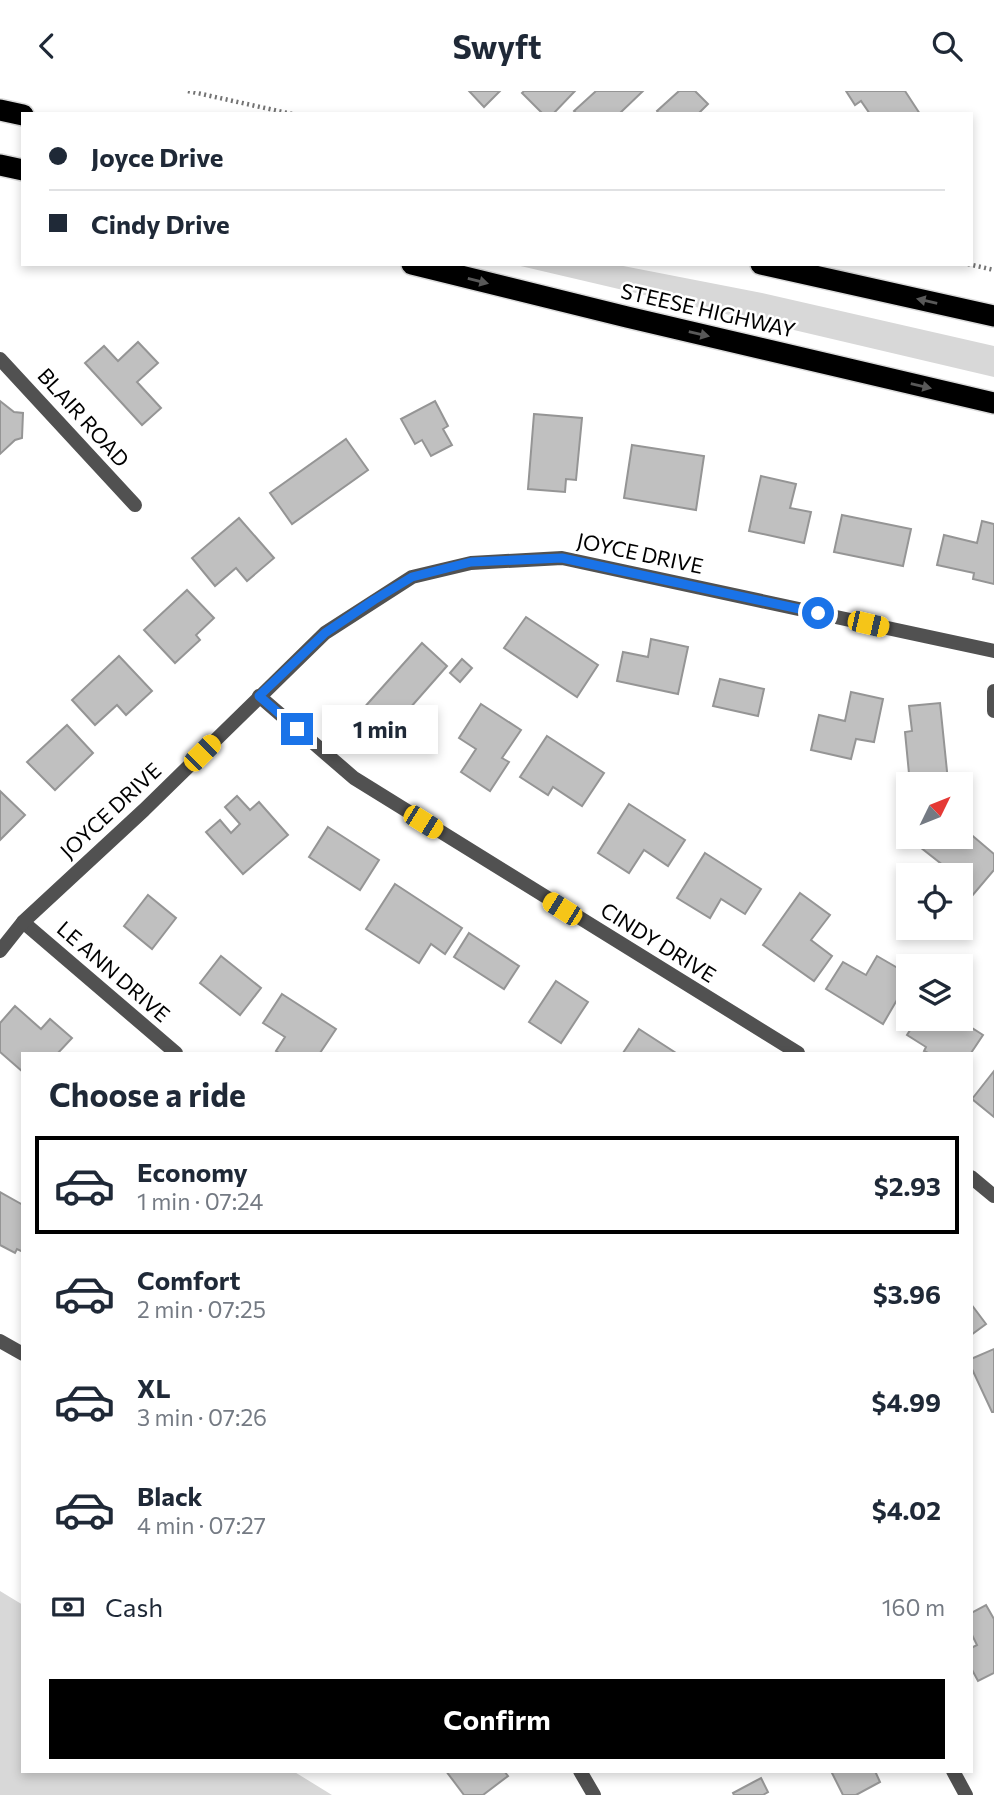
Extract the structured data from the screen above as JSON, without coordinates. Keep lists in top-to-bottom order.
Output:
{
  "streets": {
    "highway": ["STEESE HIGHWAY"],
    "street": [
      "BLAIR ROAD",
      "JOYCE DRIVE",
      "CINDY DRIVE",
      "LE ANN DRIVE"
    ]
  },
  "crossings": [
    ["JOYCE DRIVE", "CINDY DRIVE"],
    ["JOYCE DRIVE", "LE ANN DRIVE"]
  ],
  "north": "top right",
  "page": {
    "header": "Swyft",
    "banner": ["Joyce Drive", "Cindy Drive"],
    "bubble": "1 min",
    "heading": "Choose a ride",
    "list": [
      {
        "name": "Economy",
        "note": "1 min · 07:24",
        "value": "$2.93"
      },
      {
        "name": "Comfort",
        "note": "2 min · 07:25",
        "value": "$3.96"
      },
      {
        "name": "XL",
        "note": "3 min · 07:26",
        "value": "$4.99"
      },
      {
        "name": "Black",
        "note": "4 min · 07:27",
        "value": "$4.02"
      }
    ],
    "pay": ["Cash", "160 m"],
    "buttons": "Confirm"
  }
}
